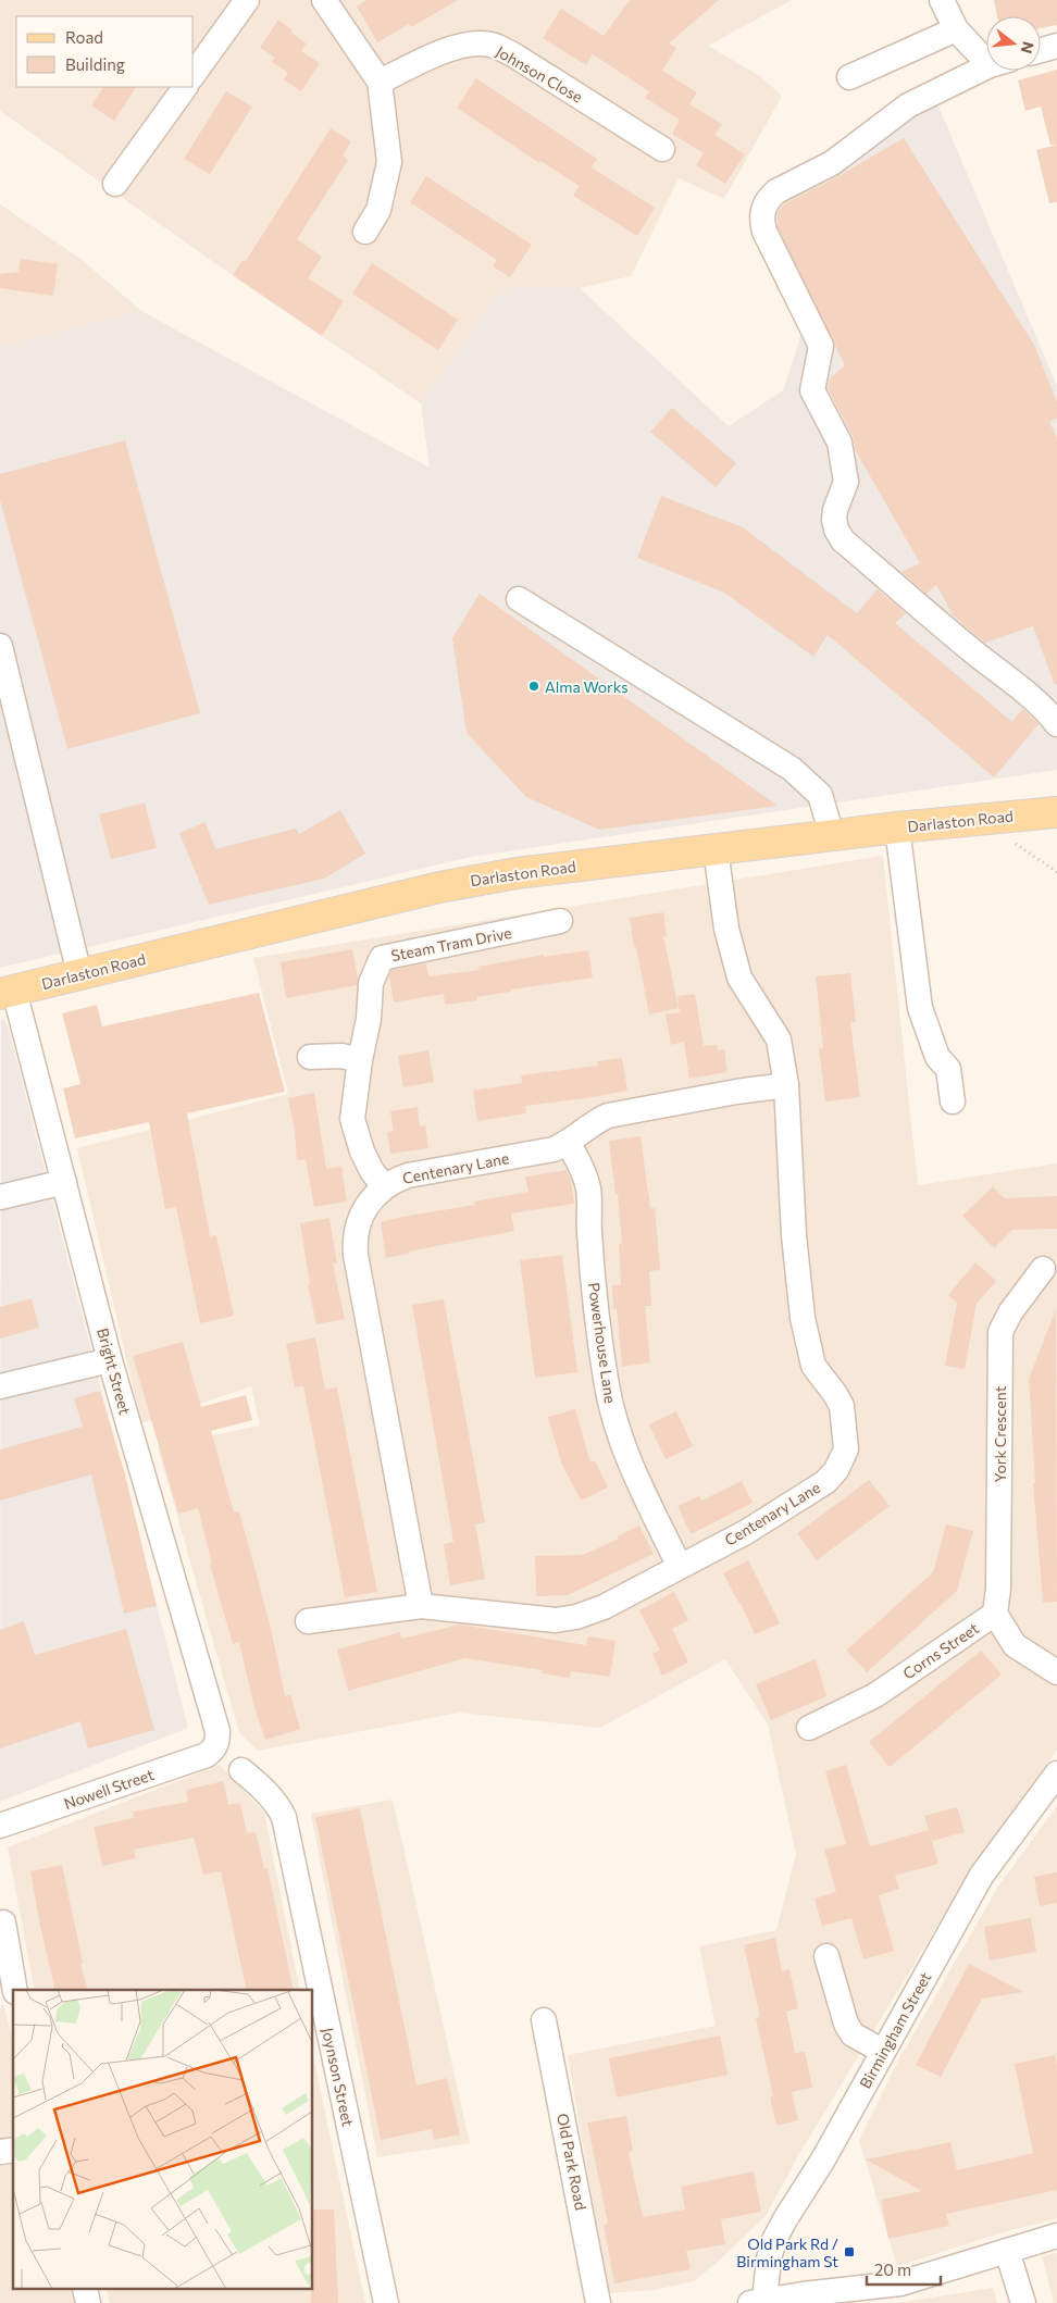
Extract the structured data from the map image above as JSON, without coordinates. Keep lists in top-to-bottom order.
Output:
{
  "streets": {
    "main road": ["Darlaston Road"],
    "street": [
      "Johnson Close",
      "Steam Tram Drive",
      "Centenary Lane",
      "Powerhouse Lane",
      "Bright Street",
      "York Crescent",
      "Corns Street",
      "Nowell Street",
      "Birmingham Street",
      "Joynson Street",
      "Old Park Road"
    ]
  },
  "crossings": [
    ["Darlaston Road", "Centenary Lane"],
    ["Darlaston Road", "Bright Street"],
    ["Steam Tram Drive", "Centenary Lane"],
    ["Centenary Lane", "Powerhouse Lane"],
    ["Bright Street", "Nowell Street"],
    ["York Crescent", "Corns Street"]
  ],
  "places": {
    "other": ["Alma Works"],
    "transit": ["Old Park Rd / Birmingham St"]
  },
  "legend": ["Road", "Building"],
  "scale_bar": "20 m",
  "north": "right"
}
